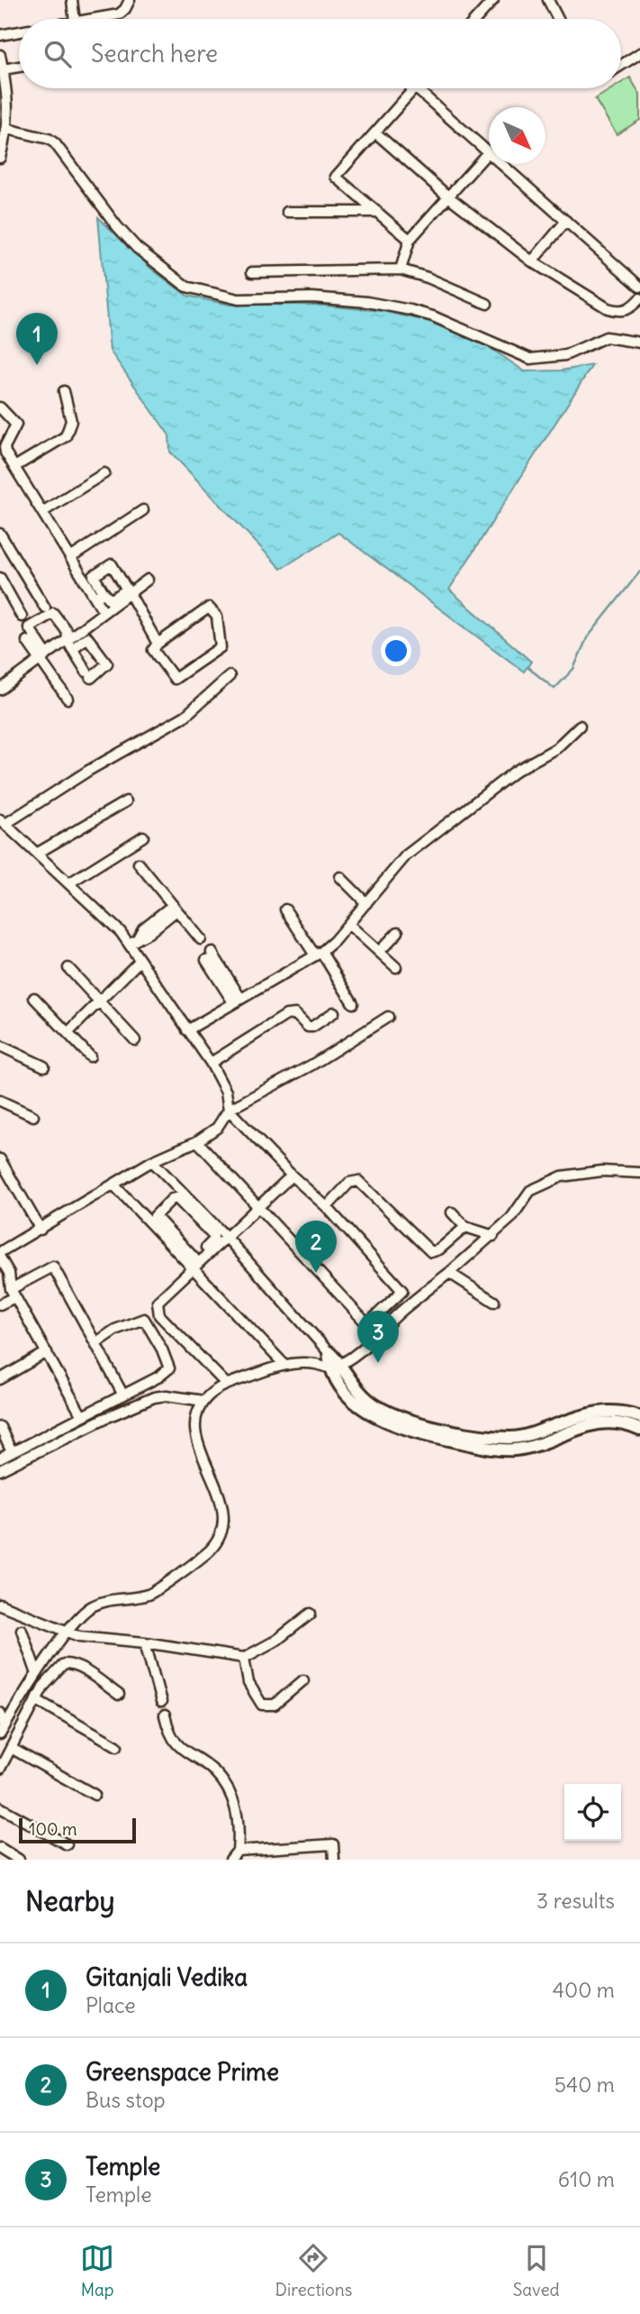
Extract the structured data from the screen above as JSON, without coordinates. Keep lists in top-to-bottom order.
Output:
{
  "scale_bar": "100 m",
  "north": "bottom right",
  "page": {
    "search": "Search here",
    "pins": ["1", "2", "3"],
    "scale": "100 m",
    "heading": ["Nearby", "3 results"],
    "list": [
      {
        "mark": "1",
        "name": "Gitanjali Vedika",
        "note": "Place",
        "value": "400 m"
      },
      {
        "mark": "2",
        "name": "Greenspace Prime",
        "note": "Bus stop",
        "value": "540 m"
      },
      {
        "mark": "3",
        "name": "Temple",
        "note": "Temple",
        "value": "610 m"
      }
    ],
    "nav": ["Map", "Directions", "Saved"]
  }
}
